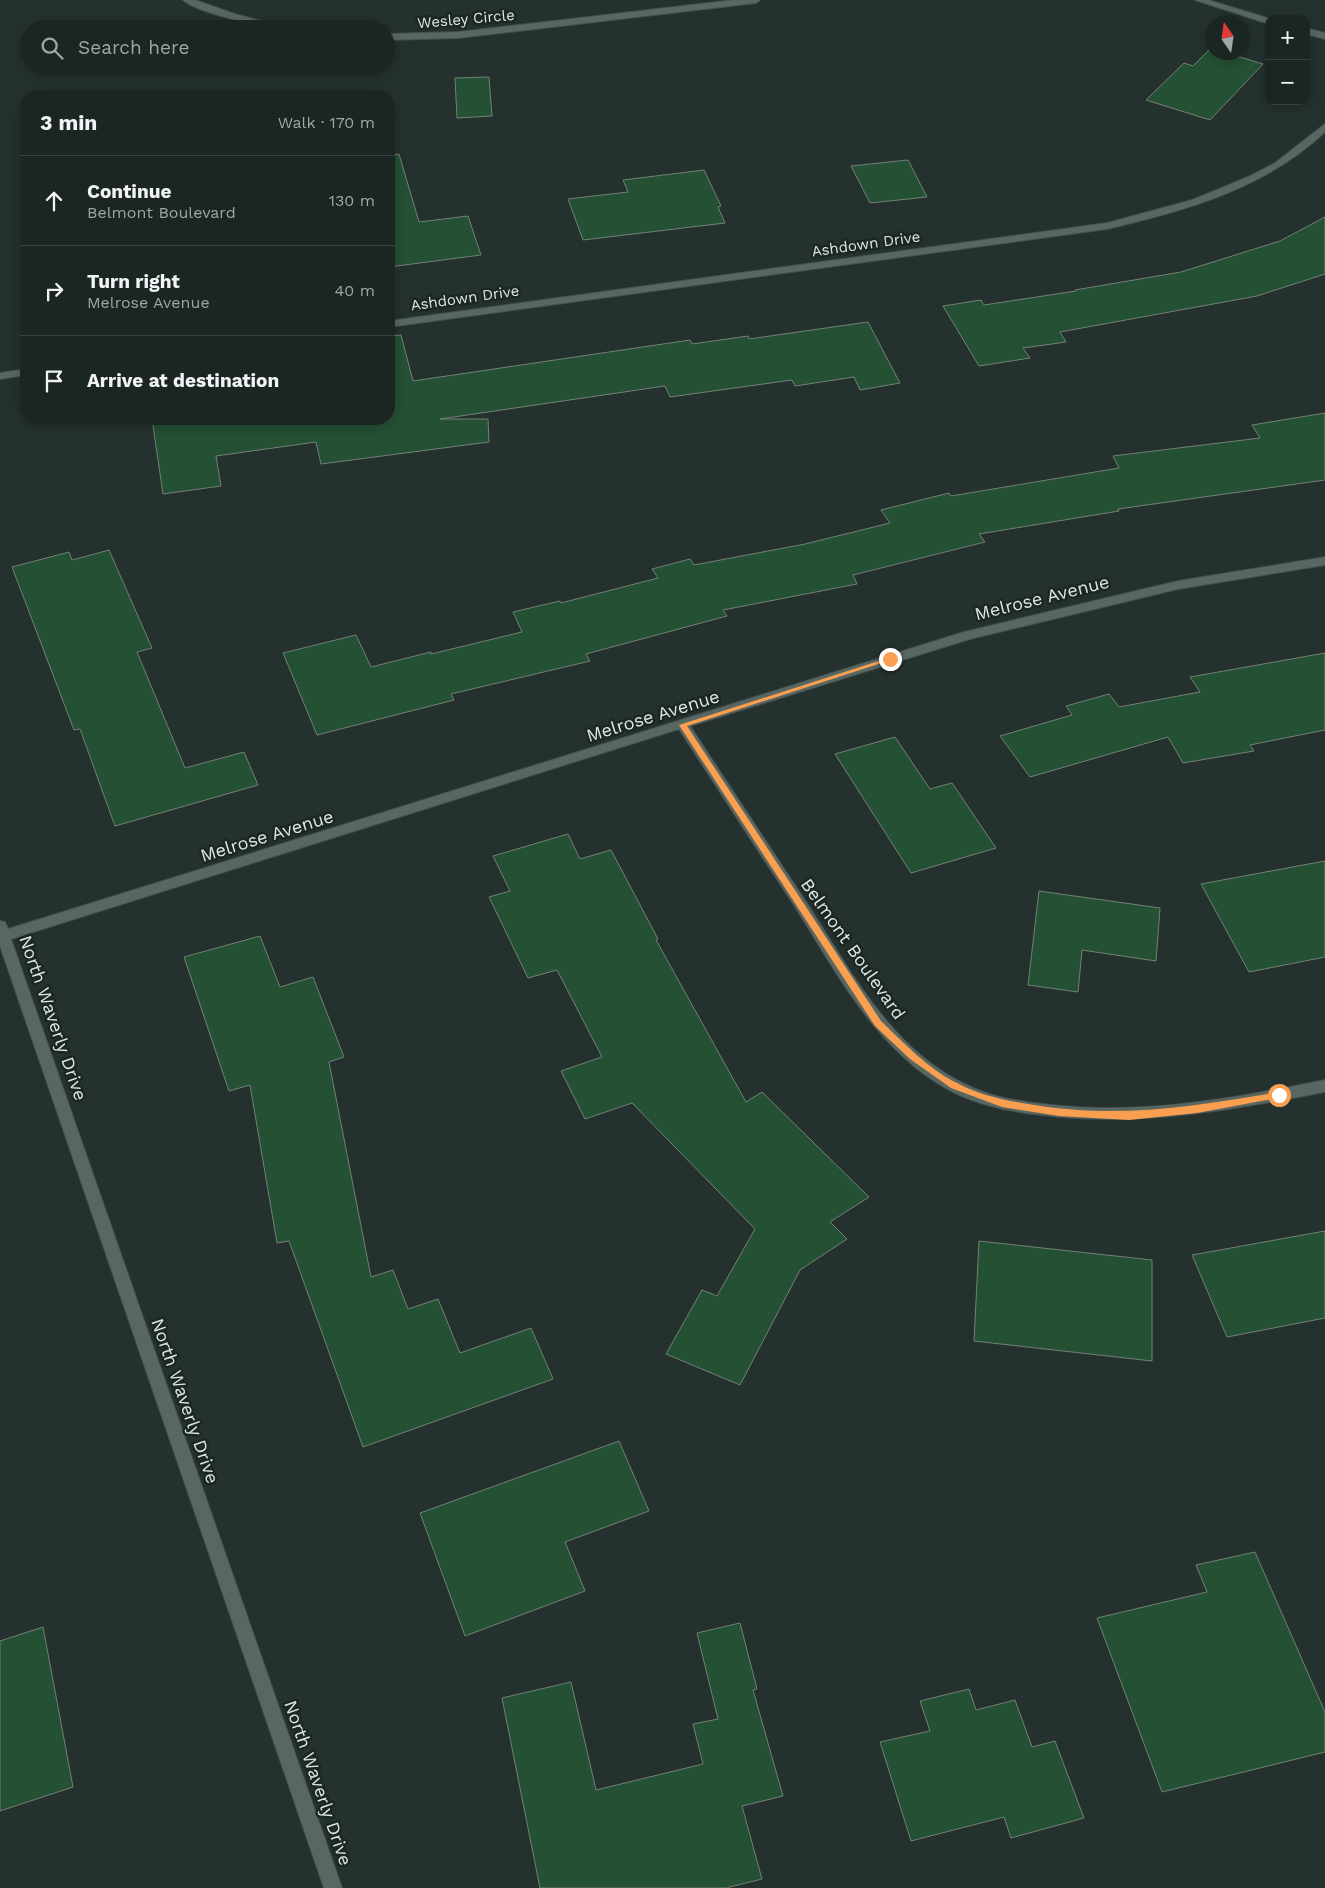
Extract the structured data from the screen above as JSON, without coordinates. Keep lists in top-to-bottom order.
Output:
{
  "streets": {
    "street": [
      "Wesley Circle",
      "Ashdown Drive",
      "Melrose Avenue",
      "Belmont Boulevard",
      "North Waverly Drive"
    ]
  },
  "crossings": [
    ["Melrose Avenue", "Belmont Boulevard"],
    ["Melrose Avenue", "North Waverly Drive"]
  ],
  "north": "top",
  "page": {
    "map_buttons": ["+", "−"],
    "search": "Search here",
    "heading": ["3 min", "Walk · 170 m"],
    "list": [
      ["Continue", "Belmont Boulevard", "130 m"],
      ["Turn right", "Melrose Avenue", "40 m"],
      "Arrive at destination"
    ]
  }
}
